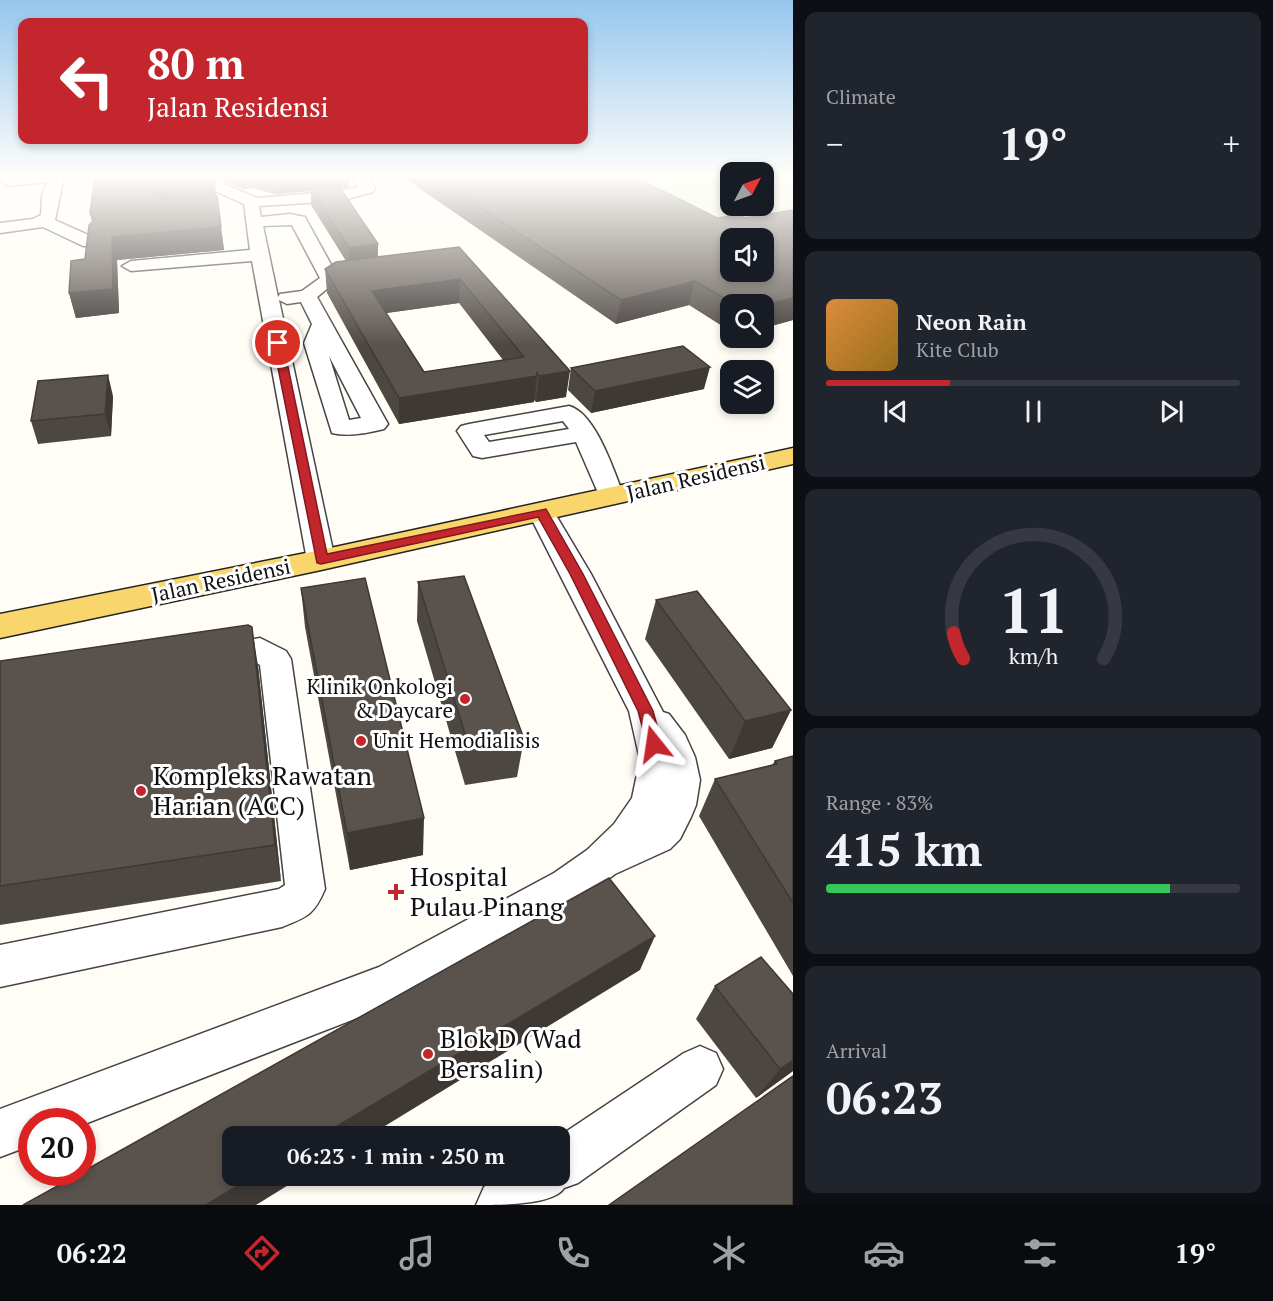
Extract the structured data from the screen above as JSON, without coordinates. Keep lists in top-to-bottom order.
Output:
{
  "streets": {
    "main road": ["Jalan Residensi"]
  },
  "places": {
    "other": [
      "Klinik Onkologi & Daycare",
      "Unit Hemodialisis",
      "Kompleks Rawatan Harian (ACC)",
      "Blok D (Wad Bersalin)"
    ],
    "health": ["Hospital Pulau Pinang"]
  },
  "north": "top right",
  "page": {
    "tile": [
      "Climate",
      ["Range · 83%", "415 km"],
      ["Arrival", "06:23"]
    ],
    "turn": ["80 m", "Jalan Residensi"],
    "heat": ["−", "19°", "+"],
    "song": ["Neon Rain", "Kite Club"],
    "limit": "20",
    "trip": "06:23 · 1 min · 250 m",
    "tabs": ["06:22", "19°"],
    "gauge": ["11", "km/h"]
  }
}
